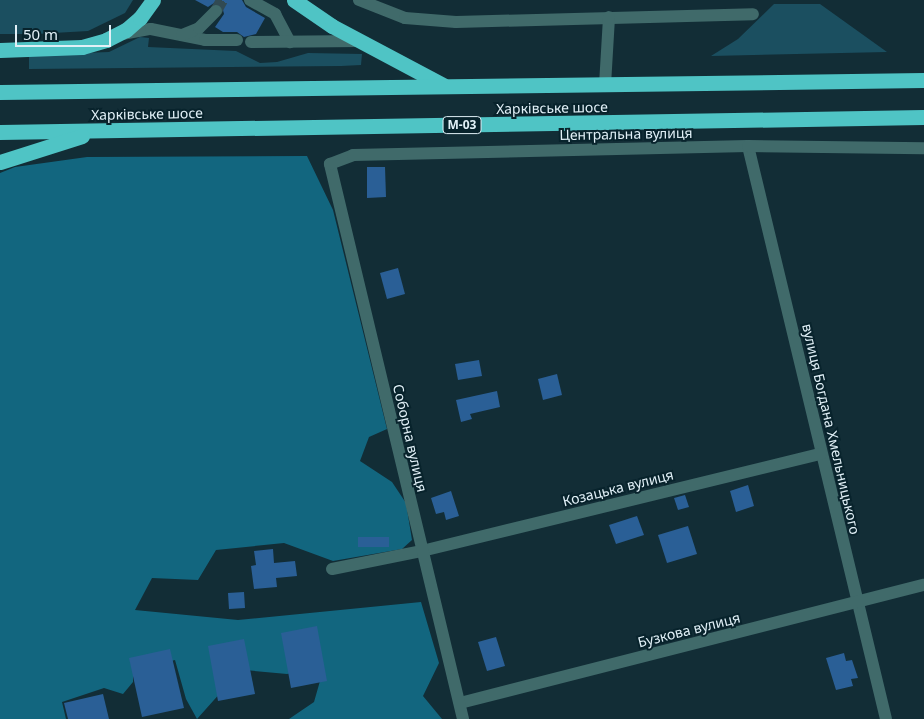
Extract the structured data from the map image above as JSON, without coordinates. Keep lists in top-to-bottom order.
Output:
{
  "streets": {
    "highway": ["Харківське шосе", "М-03"],
    "street": [
      "Центральна вулиця",
      "вулиця Богдана Хмельницького",
      "Соборна вулиця",
      "Козацька вулиця",
      "Бузкова вулиця"
    ]
  },
  "crossings": [
    ["Центральна вулиця", "вулиця Богдана Хмельницького"],
    ["Центральна вулиця", "Соборна вулиця"],
    ["вулиця Богдана Хмельницького", "Козацька вулиця"],
    ["вулиця Богдана Хмельницького", "Бузкова вулиця"],
    ["Соборна вулиця", "Козацька вулиця"],
    ["Соборна вулиця", "Бузкова вулиця"]
  ],
  "scale_bar": "50 m"
}
